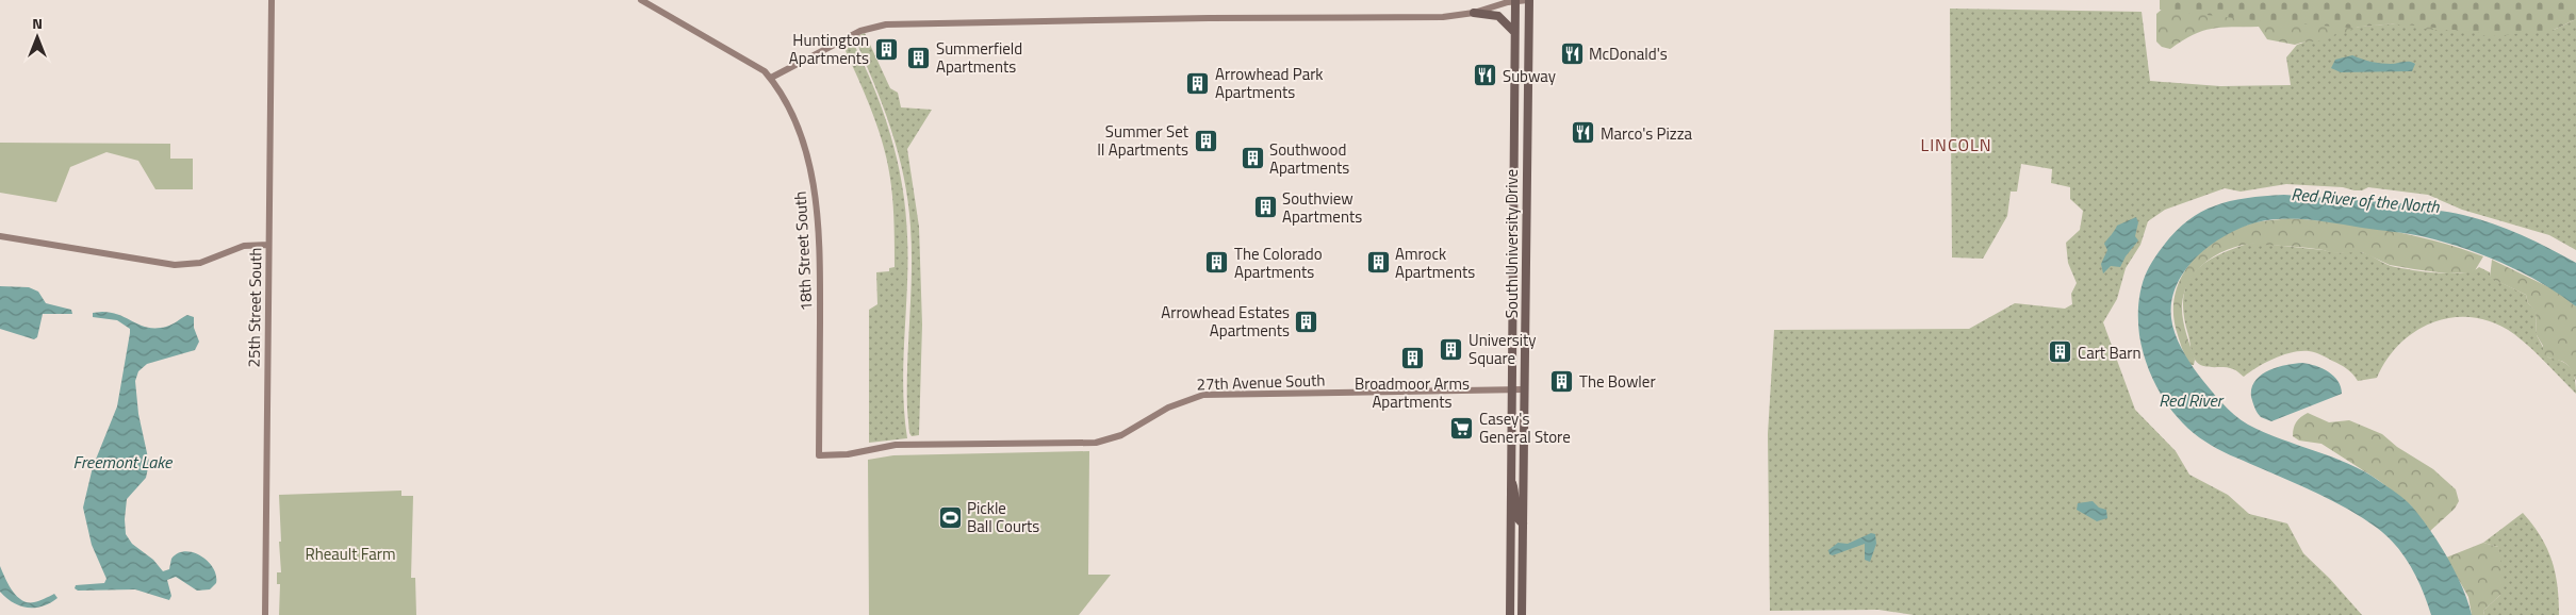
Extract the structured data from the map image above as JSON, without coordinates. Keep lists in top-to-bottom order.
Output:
{
  "streets": {
    "main road": ["South University Drive"],
    "street": ["18th Street South", "25th Street South", "27th Avenue South"]
  },
  "crossings": [
    ["South University Drive", "27th Avenue South"],
    ["18th Street South", "27th Avenue South"]
  ],
  "districts": ["LINCOLN"],
  "water": ["Red River of the North", "Red River", "Freemont Lake"],
  "parks": ["Rheault Farm"],
  "places": {
    "building": [
      "Huntington Apartments",
      "Summerfield Apartments",
      "Arrowhead Park Apartments",
      "Summer Set II Apartments",
      "Southwood Apartments",
      "Southview Apartments",
      "The Colorado Apartments",
      "Amrock Apartments",
      "Arrowhead Estates Apartments",
      "University Square",
      "Cart Barn",
      "Broadmoor Arms Apartments",
      "The Bowler"
    ],
    "restaurant": ["McDonald's", "Subway", "Marco's Pizza"],
    "supermarket": ["Casey's General Store"],
    "sports": ["Pickle Ball Courts"]
  },
  "north": "top"
}
